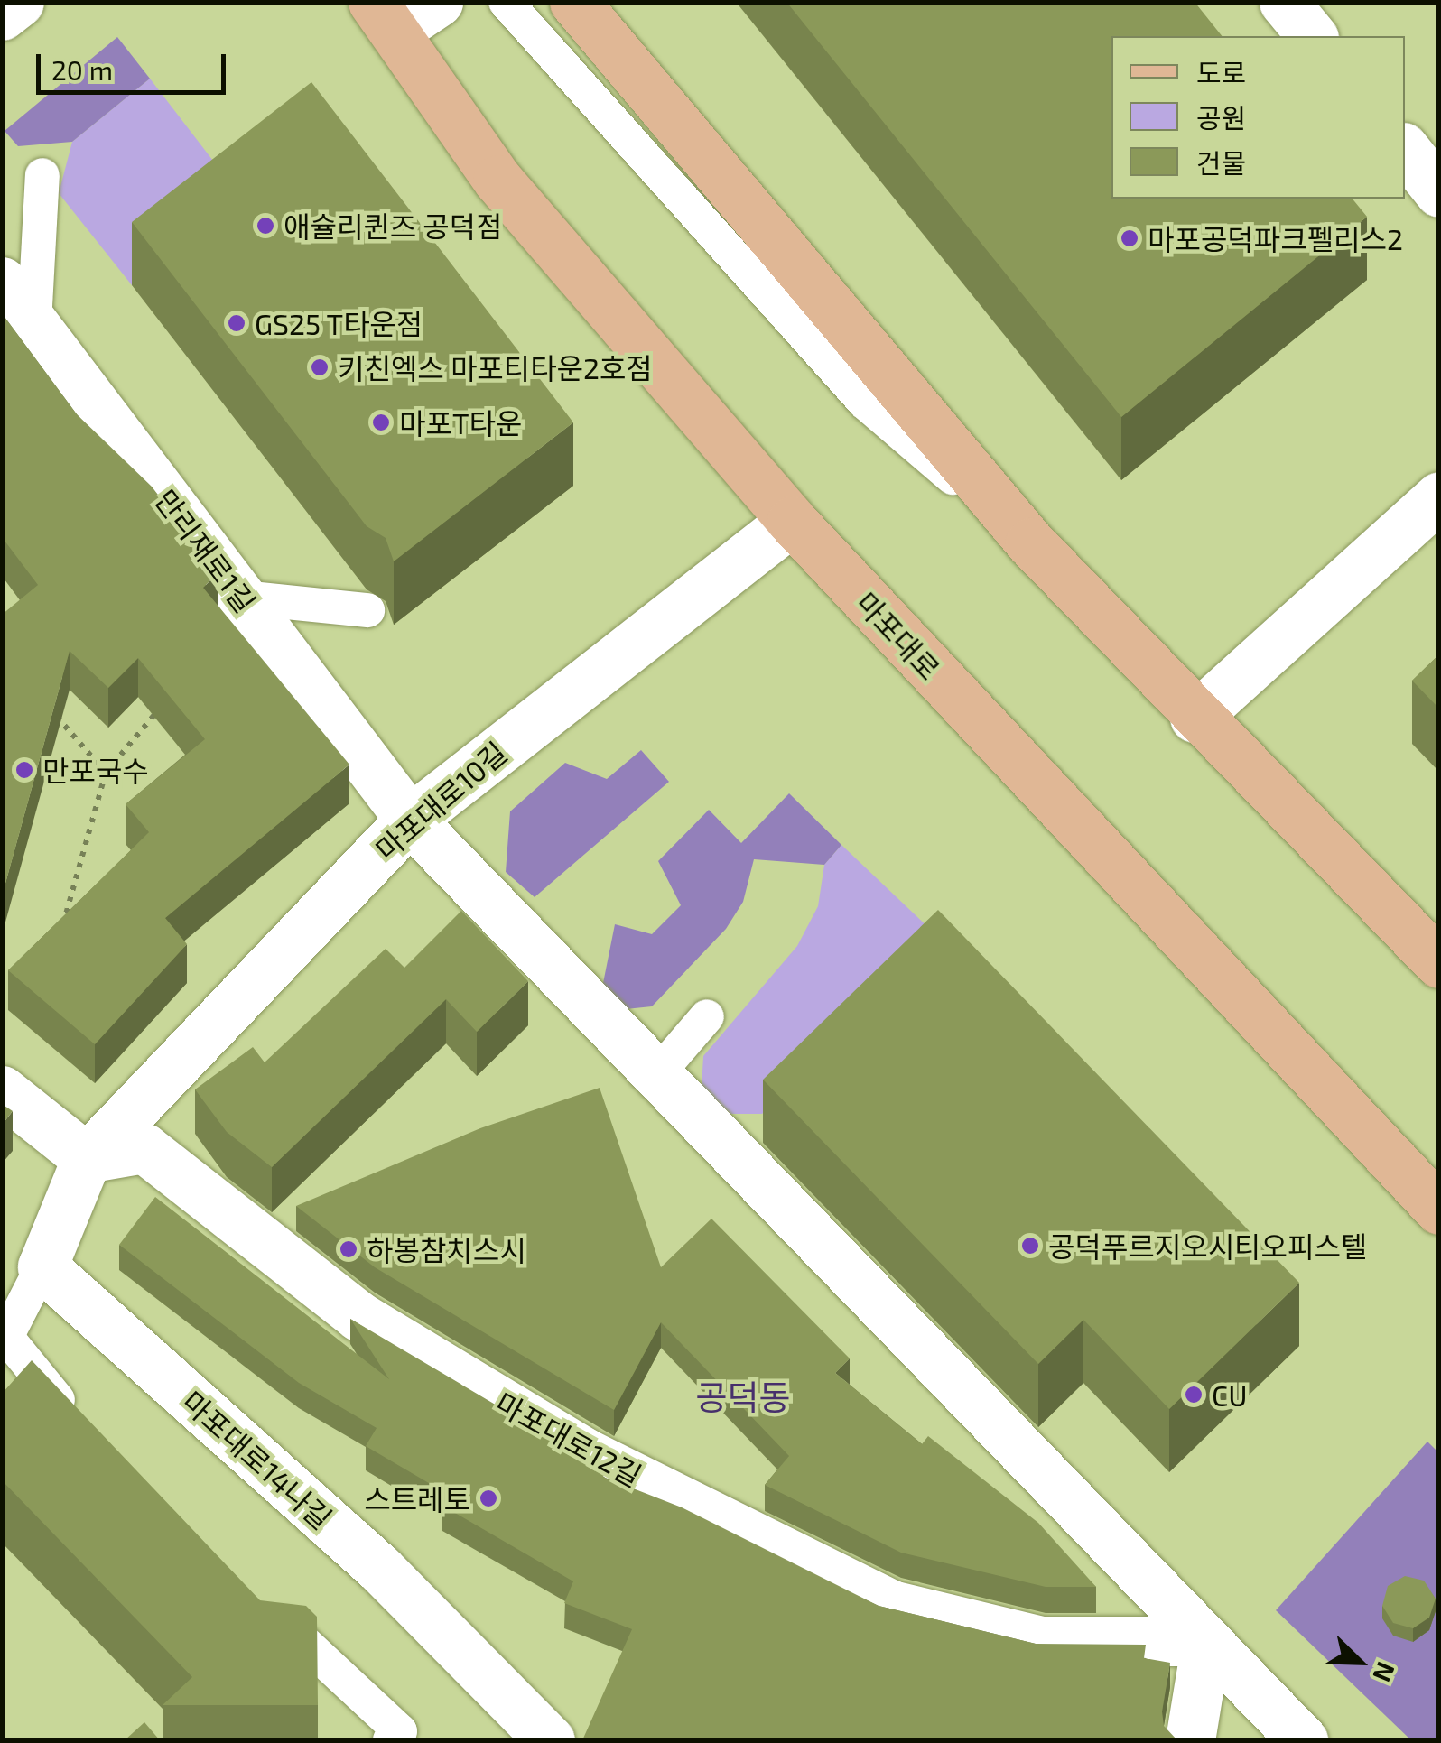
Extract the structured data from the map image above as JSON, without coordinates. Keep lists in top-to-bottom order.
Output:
{
  "streets": {
    "main road": ["마포대로"],
    "street": [
      "만리재로1길",
      "마포대로10길",
      "마포대로12길",
      "마포대로14나길"
    ]
  },
  "crossings": [
    ["만리재로1길", "마포대로10길"],
    ["만리재로1길", "마포대로12길"],
    ["마포대로", "마포대로10길"],
    ["마포대로10길", "마포대로12길"]
  ],
  "districts": ["공덕동"],
  "places": [
    "애슐리퀸즈 공덕점",
    "마포공덕파크펠리스2",
    "GS25 T타운점",
    "키친엑스 마포티타운2호점",
    "마포T타운",
    "만포국수",
    "공덕푸르지오시티오피스텔",
    "하봉참치스시",
    "CU",
    "스트레토"
  ],
  "legend": ["도로", "공원", "건물"],
  "scale_bar": "20 m",
  "north": "bottom right"
}
